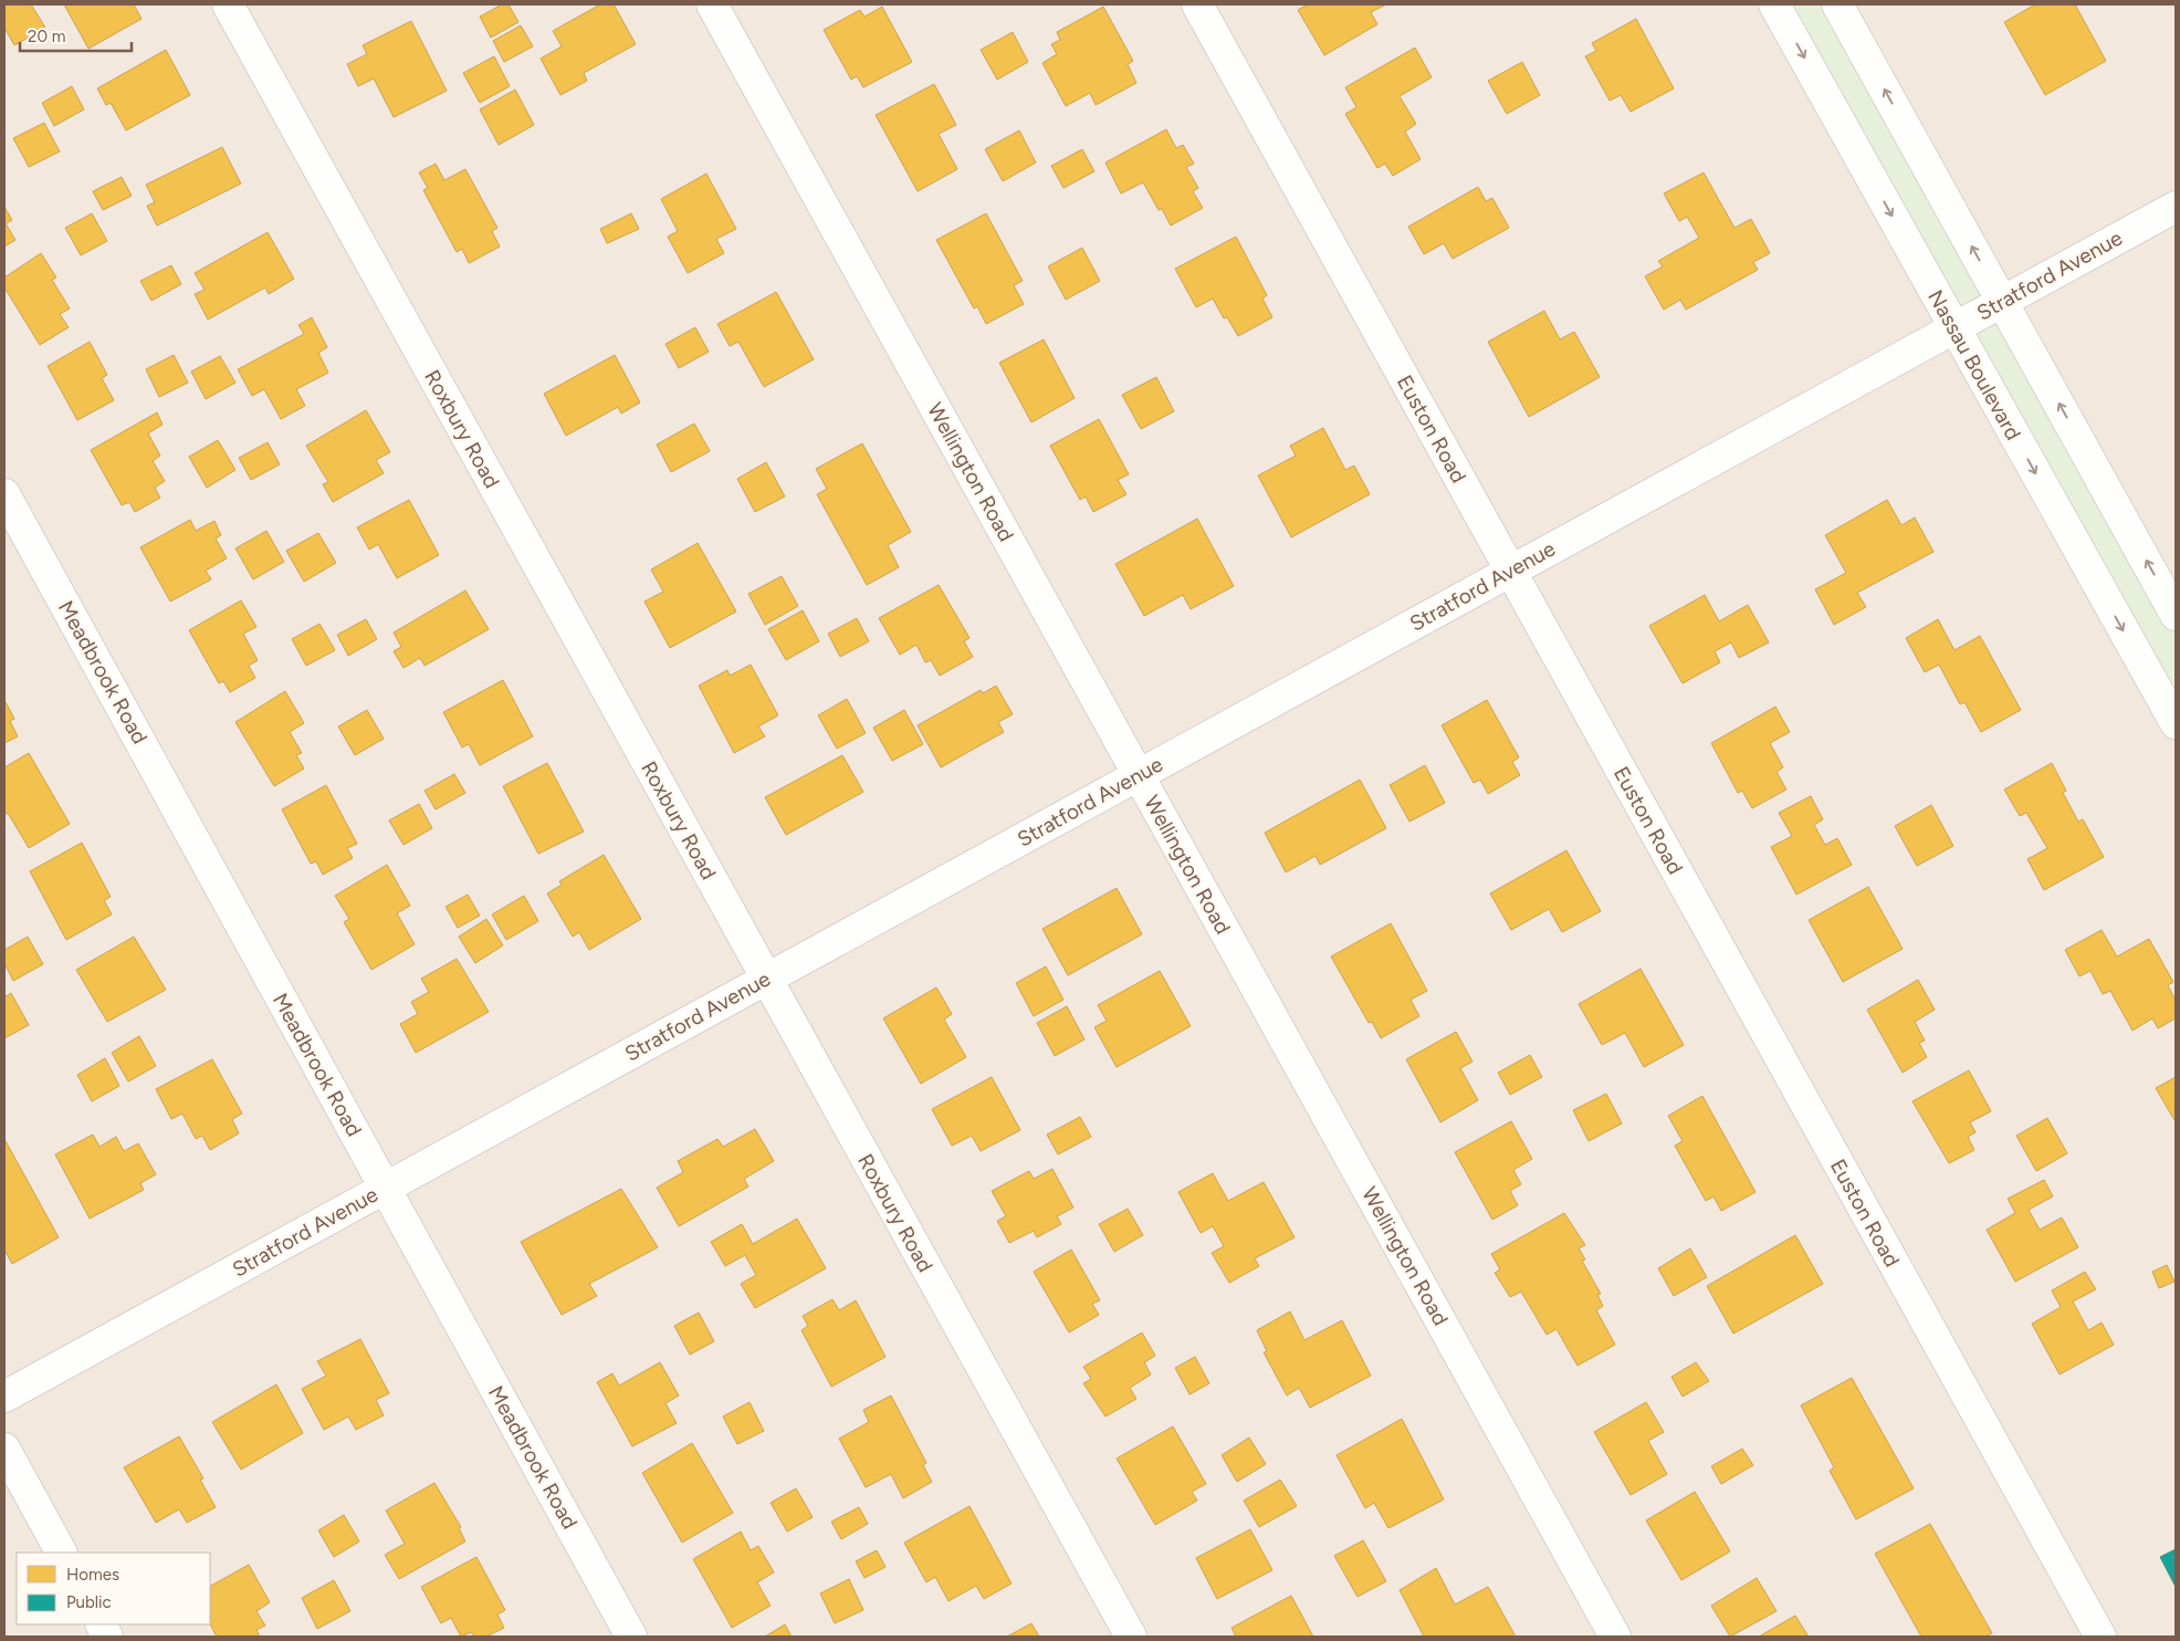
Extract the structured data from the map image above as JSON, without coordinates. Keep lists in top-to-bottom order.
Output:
{
  "streets": {
    "street": [
      "Stratford Avenue",
      "Nassau Boulevard",
      "Roxbury Road",
      "Euston Road",
      "Wellington Road",
      "Meadbrook Road"
    ]
  },
  "crossings": [
    ["Stratford Avenue", "Nassau Boulevard"],
    ["Stratford Avenue", "Roxbury Road"],
    ["Stratford Avenue", "Euston Road"],
    ["Stratford Avenue", "Wellington Road"],
    ["Stratford Avenue", "Meadbrook Road"]
  ],
  "legend": ["Homes", "Public"],
  "scale_bar": "20 m"
}
